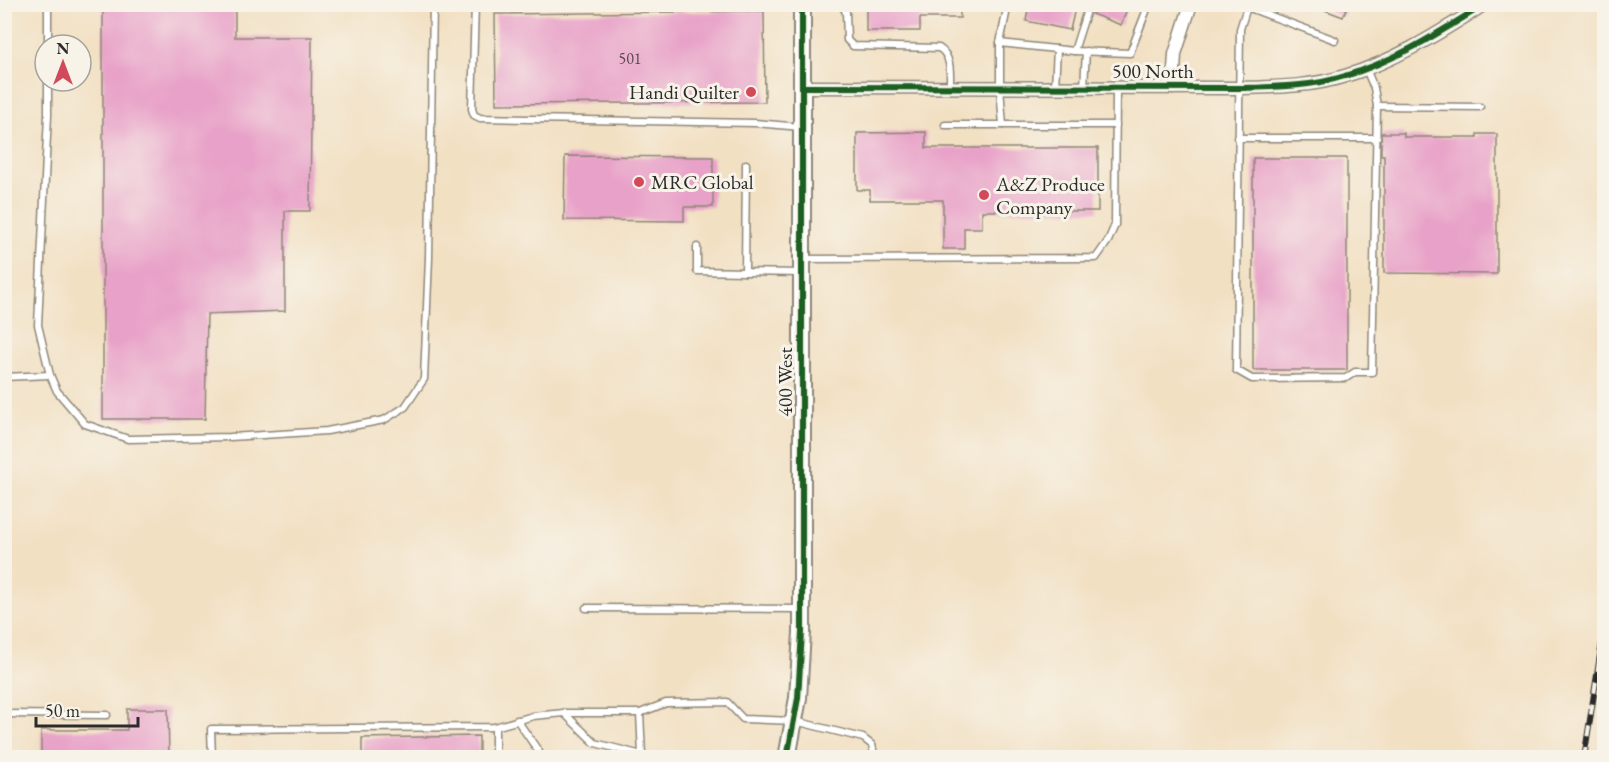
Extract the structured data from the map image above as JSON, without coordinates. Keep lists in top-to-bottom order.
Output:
{
  "streets": {
    "street": ["500 North", "400 West"]
  },
  "crossings": [
    ["500 North", "400 West"]
  ],
  "places": ["Handi Quilter", "MRC Global", "A&Z Produce Company"],
  "house_numbers": ["501"],
  "scale_bar": "50 m",
  "north": "top"
}
